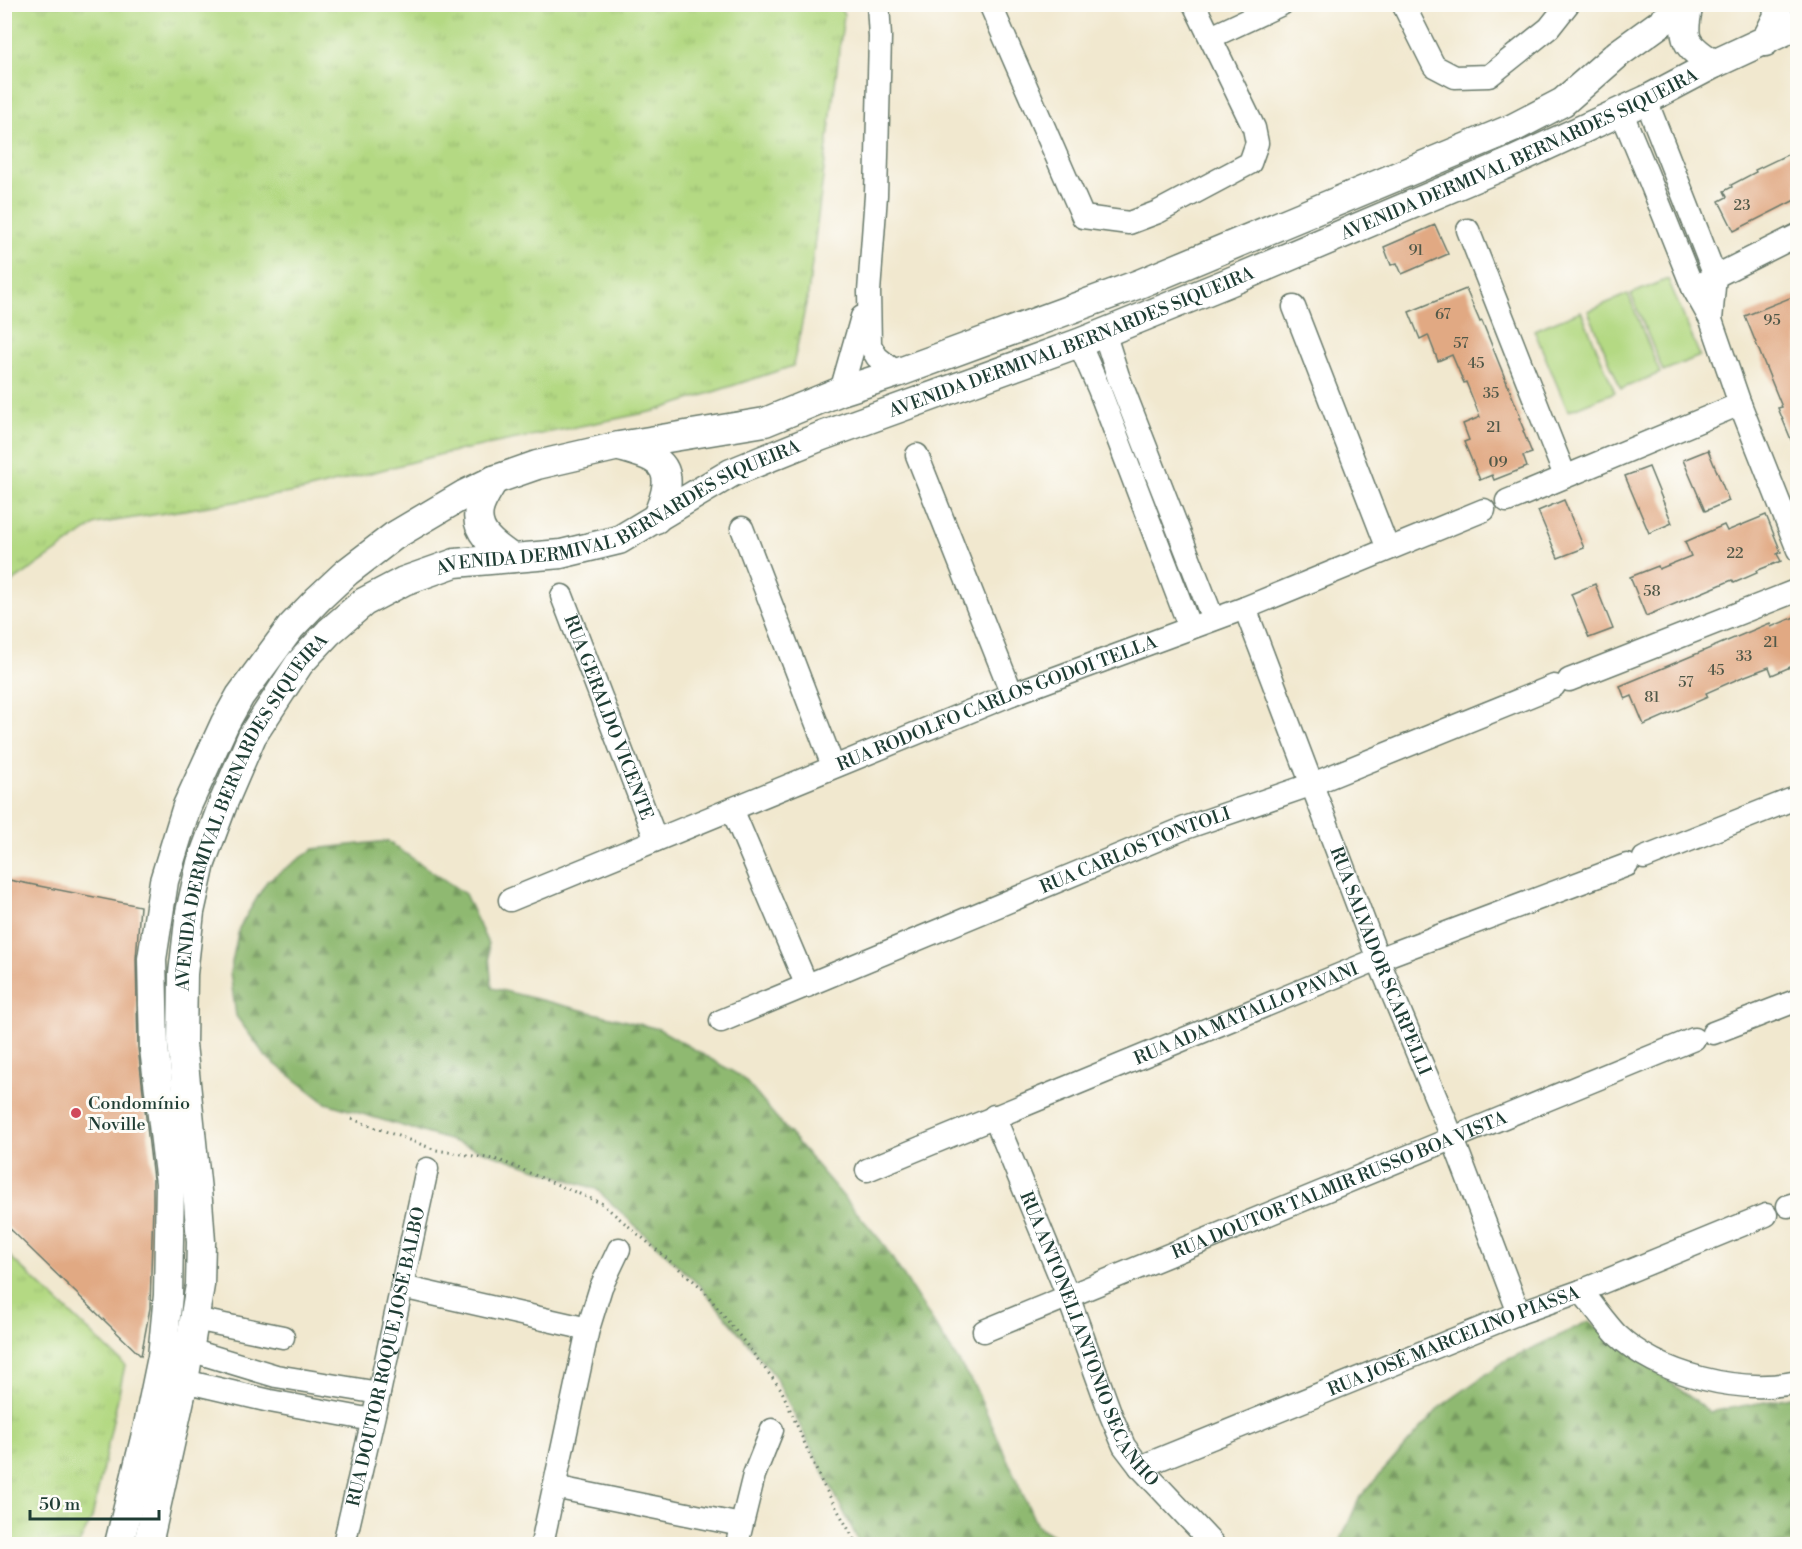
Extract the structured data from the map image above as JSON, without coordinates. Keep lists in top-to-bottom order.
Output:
{
  "streets": {
    "main road": ["AVENIDA DERMIVAL BERNARDES SIQUEIRA"],
    "street": [
      "RUA RODOLFO CARLOS GODOI TELLA",
      "RUA GERALDO VICENTE",
      "RUA CARLOS TONTOLI",
      "RUA SALVADOR SCARPELLI",
      "RUA ADA MATALLO PAVANI",
      "RUA DOUTOR TALMIR RUSSO BOA VISTA",
      "RUA ANTONELI ANTONIO SECANHO",
      "RUA JOSÉ MARCELINO PIASSA",
      "RUA DOUTOR ROQUE JOSÉ BALBO"
    ]
  },
  "crossings": [
    ["RUA RODOLFO CARLOS GODOI TELLA", "RUA GERALDO VICENTE"],
    ["RUA RODOLFO CARLOS GODOI TELLA", "RUA SALVADOR SCARPELLI"],
    ["RUA CARLOS TONTOLI", "RUA SALVADOR SCARPELLI"],
    ["RUA SALVADOR SCARPELLI", "RUA ADA MATALLO PAVANI"],
    ["RUA SALVADOR SCARPELLI", "RUA DOUTOR TALMIR RUSSO BOA VISTA"],
    ["RUA SALVADOR SCARPELLI", "RUA JOSÉ MARCELINO PIASSA"],
    ["RUA ADA MATALLO PAVANI", "RUA ANTONELI ANTONIO SECANHO"],
    ["RUA DOUTOR TALMIR RUSSO BOA VISTA", "RUA ANTONELI ANTONIO SECANHO"],
    ["RUA ANTONELI ANTONIO SECANHO", "RUA JOSÉ MARCELINO PIASSA"]
  ],
  "places": ["Condomínio Noville"],
  "house_numbers": [
    "23",
    "91",
    "67",
    "95",
    "57",
    "45",
    "35",
    "21",
    "09",
    "22",
    "58",
    "21",
    "33",
    "45",
    "57",
    "81"
  ],
  "scale_bar": "50 m"
}
